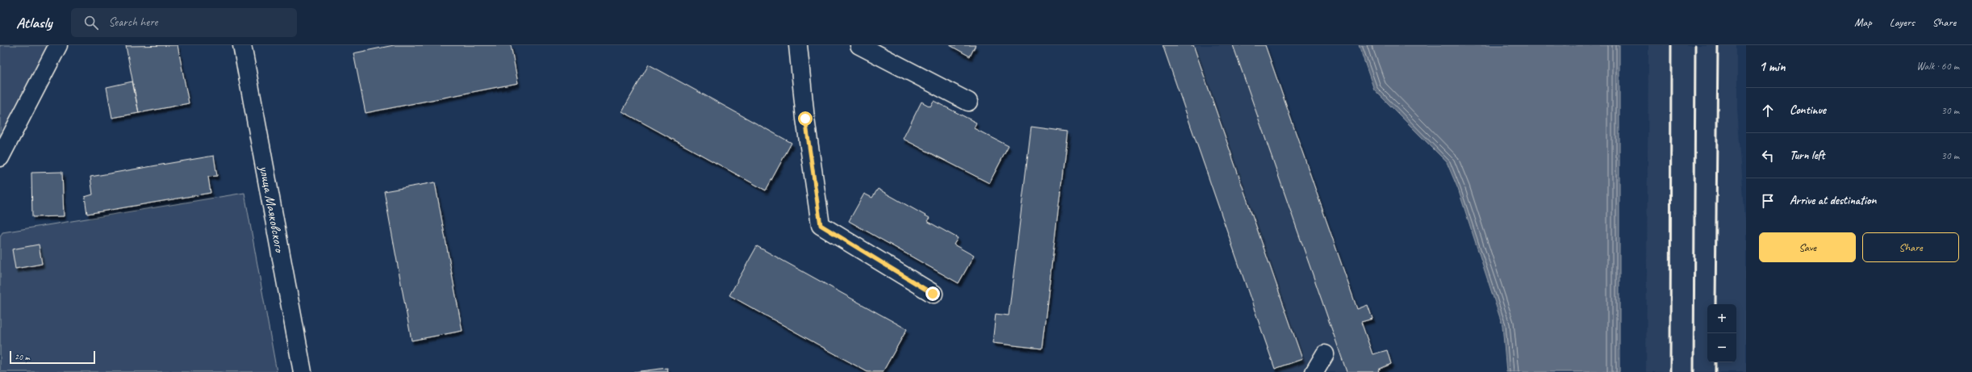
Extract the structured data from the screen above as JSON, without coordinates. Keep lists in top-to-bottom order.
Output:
{
  "streets": {
    "street": ["улица Маяковского"]
  },
  "scale_bar": "20 m",
  "page": {
    "header": "Atlasly",
    "search": "Search here",
    "nav": ["Map", "Layers", "Share"],
    "heading": ["1 min", "Walk · 60 m"],
    "list": [
      ["Continue", "30 m"],
      ["Turn left", "30 m"],
      "Arrive at destination"
    ],
    "buttons": ["Save", "Share"],
    "map_buttons": ["+", "−"],
    "scale": "20 m"
  }
}
